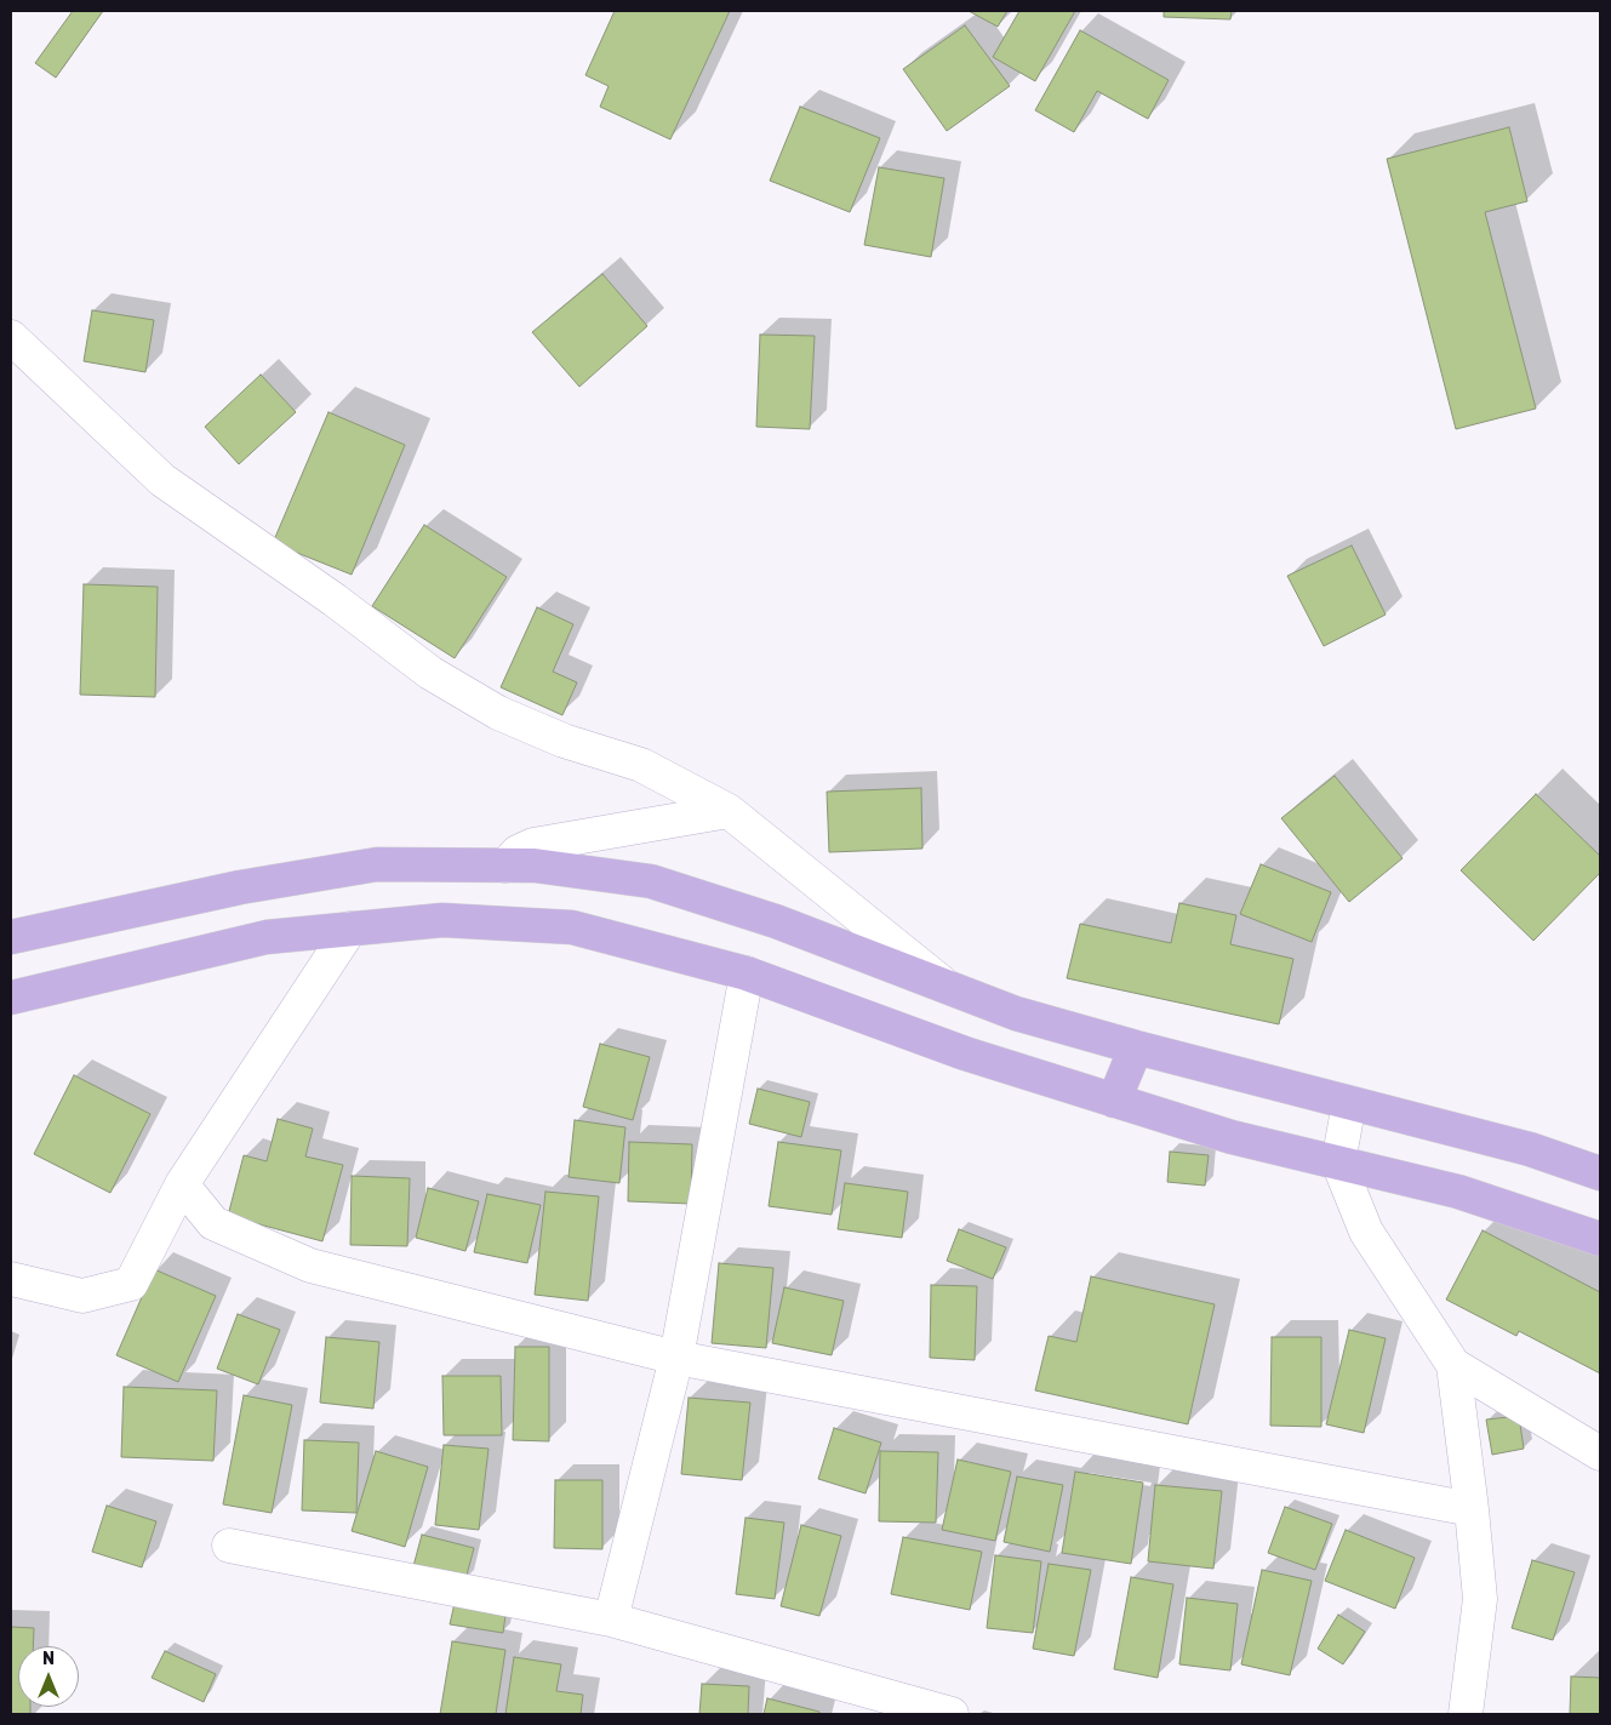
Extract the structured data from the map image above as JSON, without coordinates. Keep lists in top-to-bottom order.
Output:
{
  "north": "top"
}
